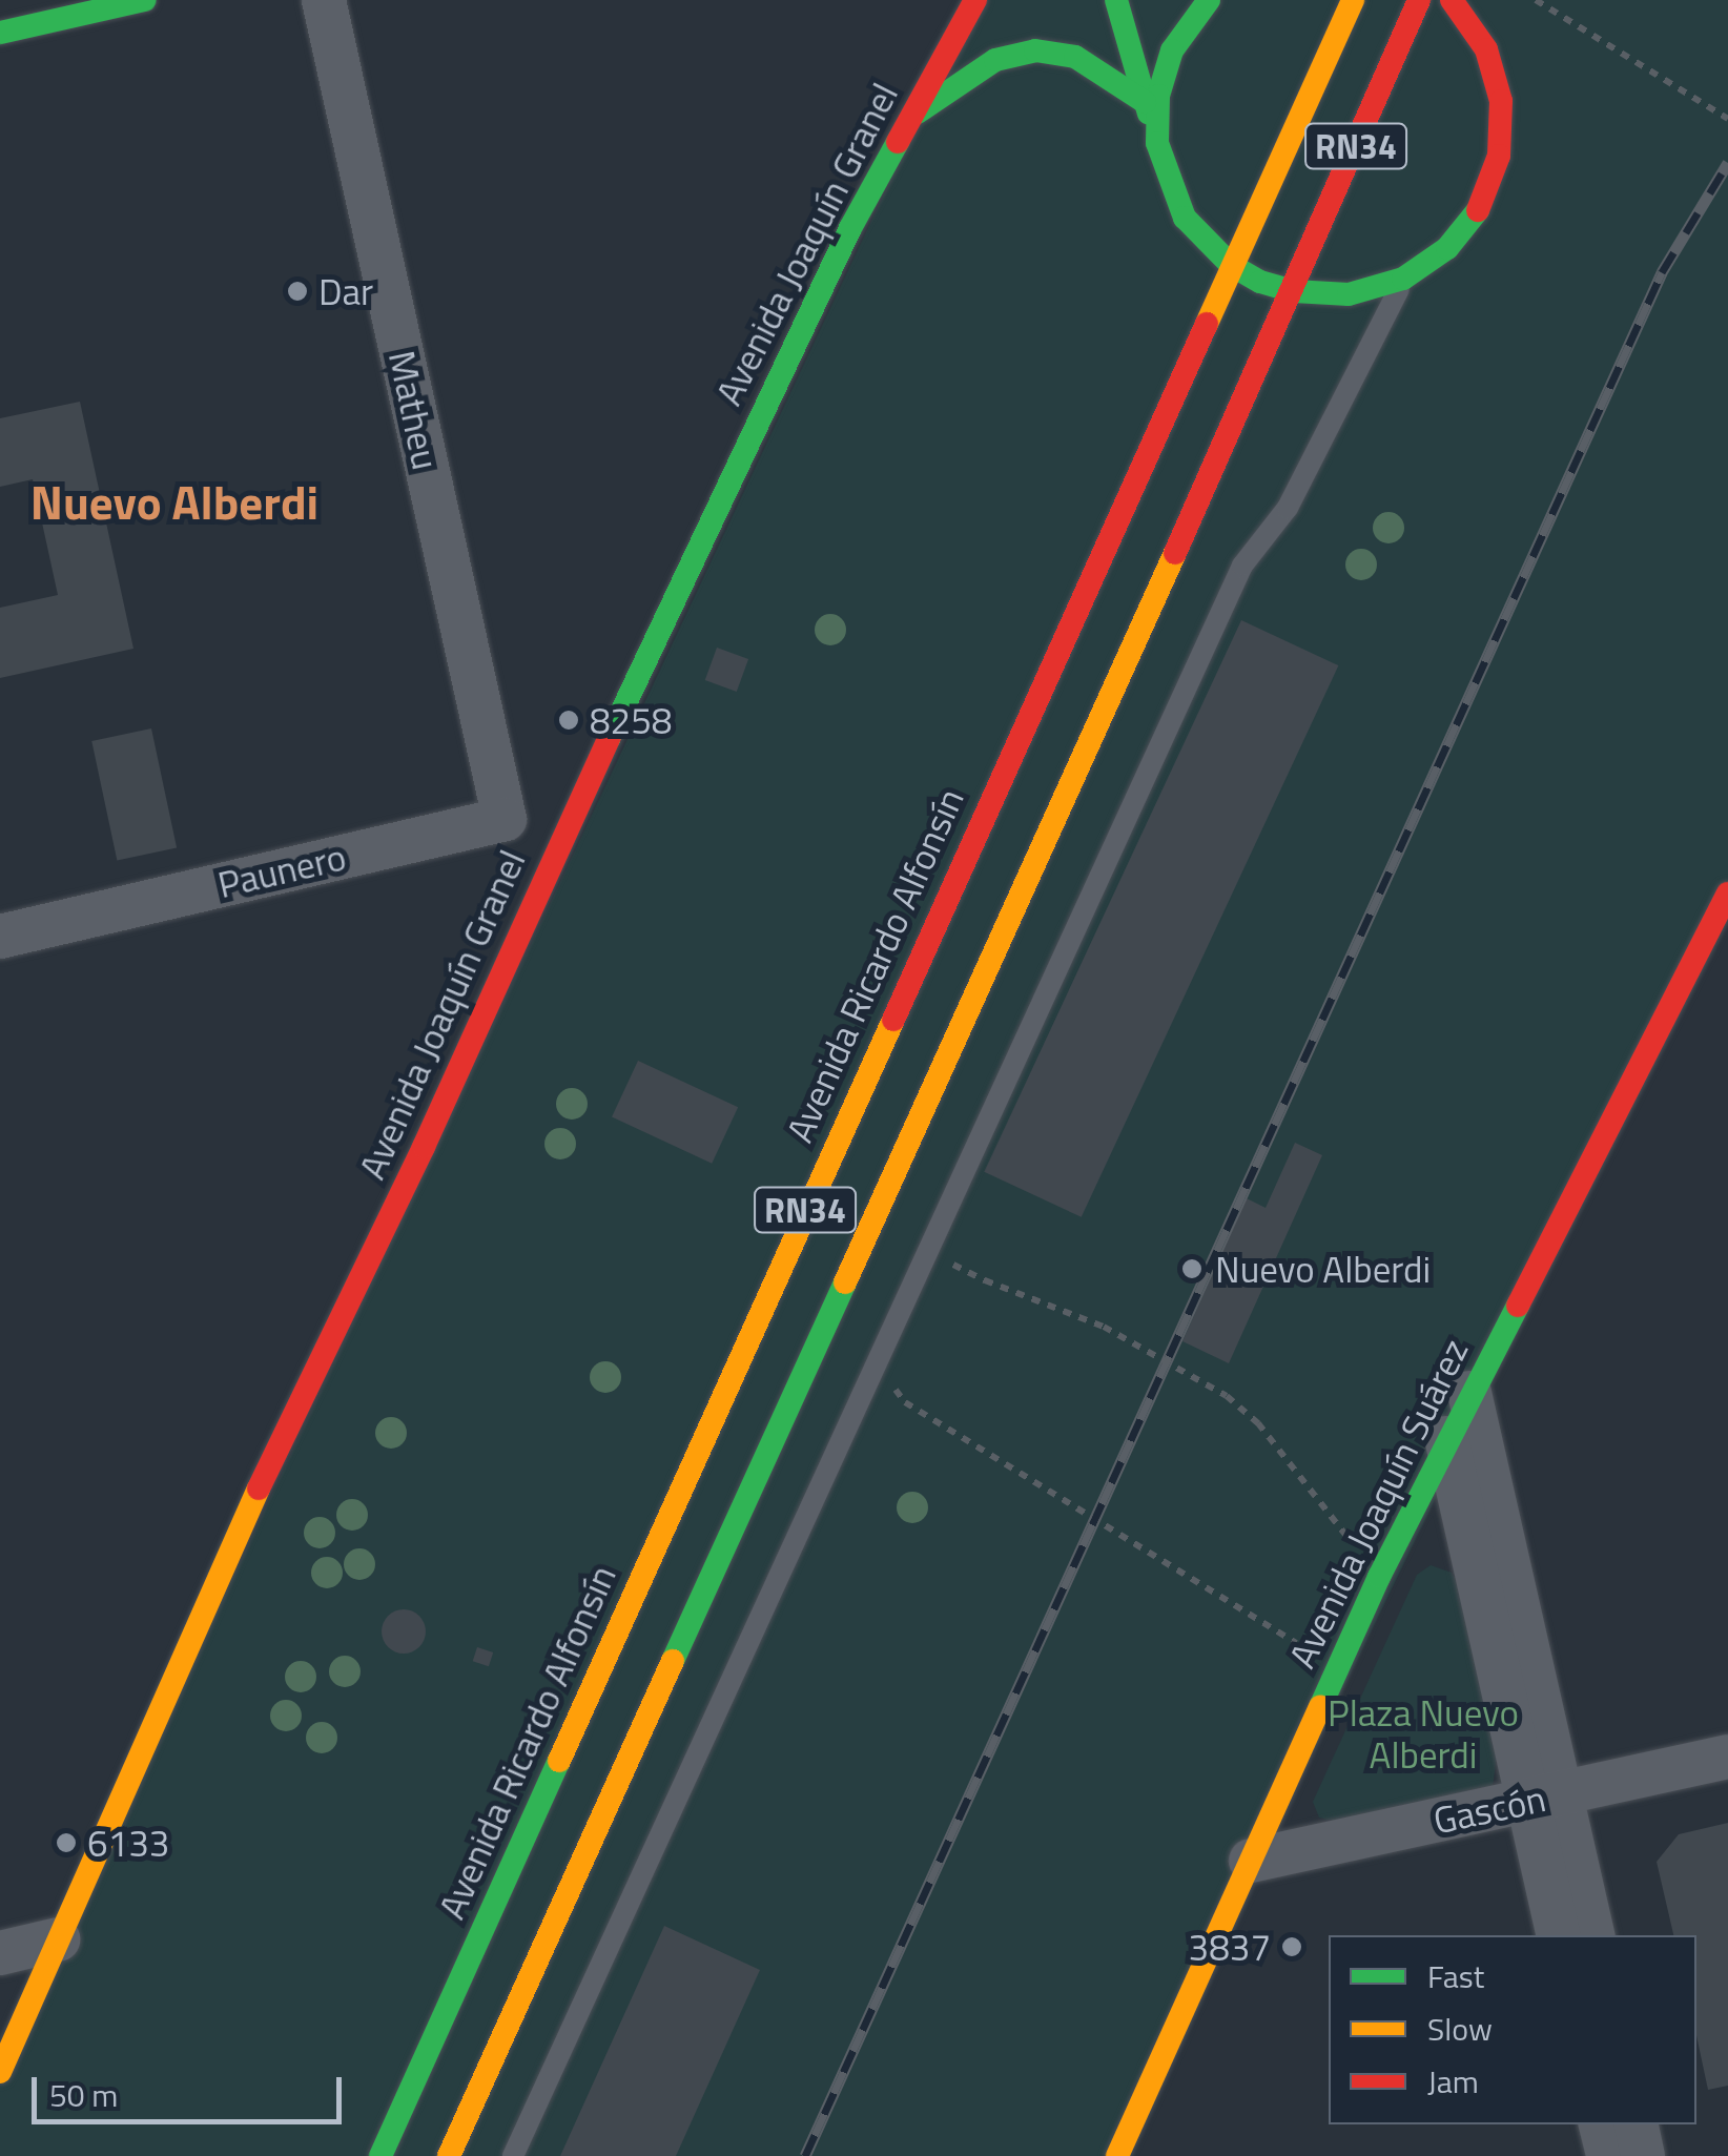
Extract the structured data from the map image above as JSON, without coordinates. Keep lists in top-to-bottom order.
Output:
{
  "streets": {
    "main road": [
      "RN34",
      "Avenida Joaquín Granel",
      "Avenida Ricardo Alfonsín",
      "Avenida Joaquín Suárez"
    ],
    "street": ["Matheu", "Paunero", "Gascón"]
  },
  "crossings": [
    ["Matheu", "Paunero"],
    ["Avenida Joaquín Suárez", "Gascón"]
  ],
  "districts": ["Nuevo Alberdi"],
  "parks": ["Plaza Nuevo Alberdi"],
  "places": [
    "Dar",
    "8258",
    "Nuevo Alberdi",
    "6133",
    "3837"
  ],
  "legend": ["Fast", "Slow", "Jam"],
  "scale_bar": "50 m"
}
